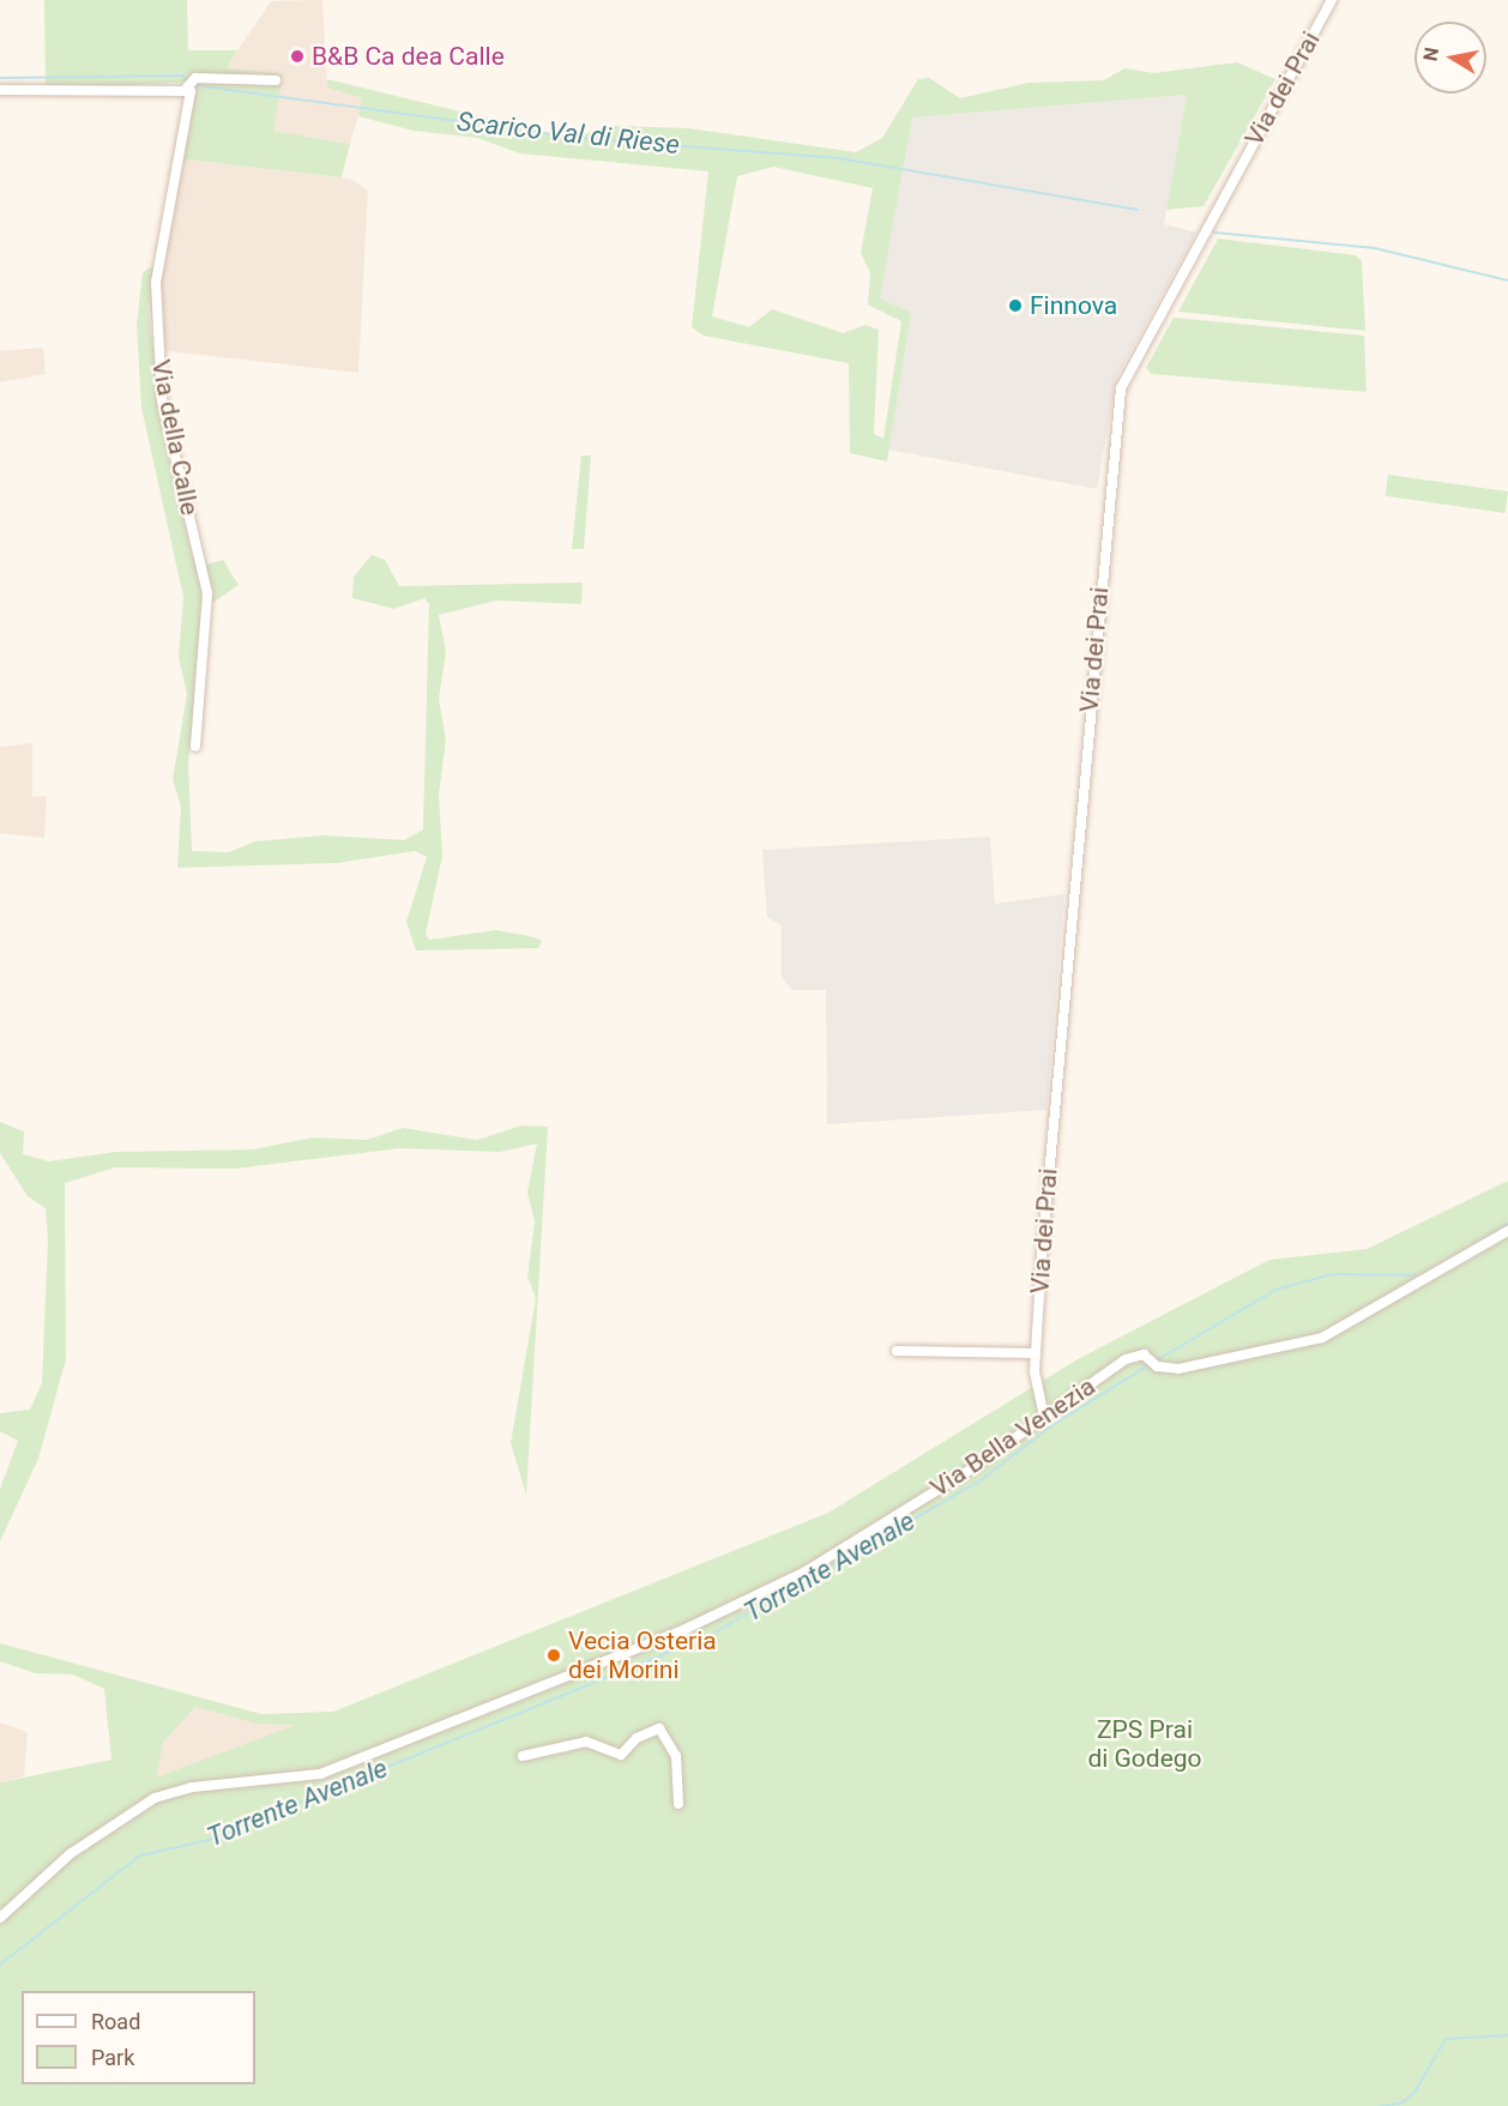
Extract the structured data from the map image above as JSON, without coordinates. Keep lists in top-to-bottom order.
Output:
{
  "streets": {
    "street": ["Via dei Prai", "Via della Calle", "Via Bella Venezia"]
  },
  "crossings": [
    ["Via dei Prai", "Via Bella Venezia"]
  ],
  "water": ["Scarico Val di Riese", "Torrente Avenale"],
  "parks": ["ZPS Prai di Godego"],
  "places": ["B&B Ca dea Calle", "Finnova", "Vecia Osteria dei Morini"],
  "legend": ["Road", "Park"],
  "north": "left"
}
